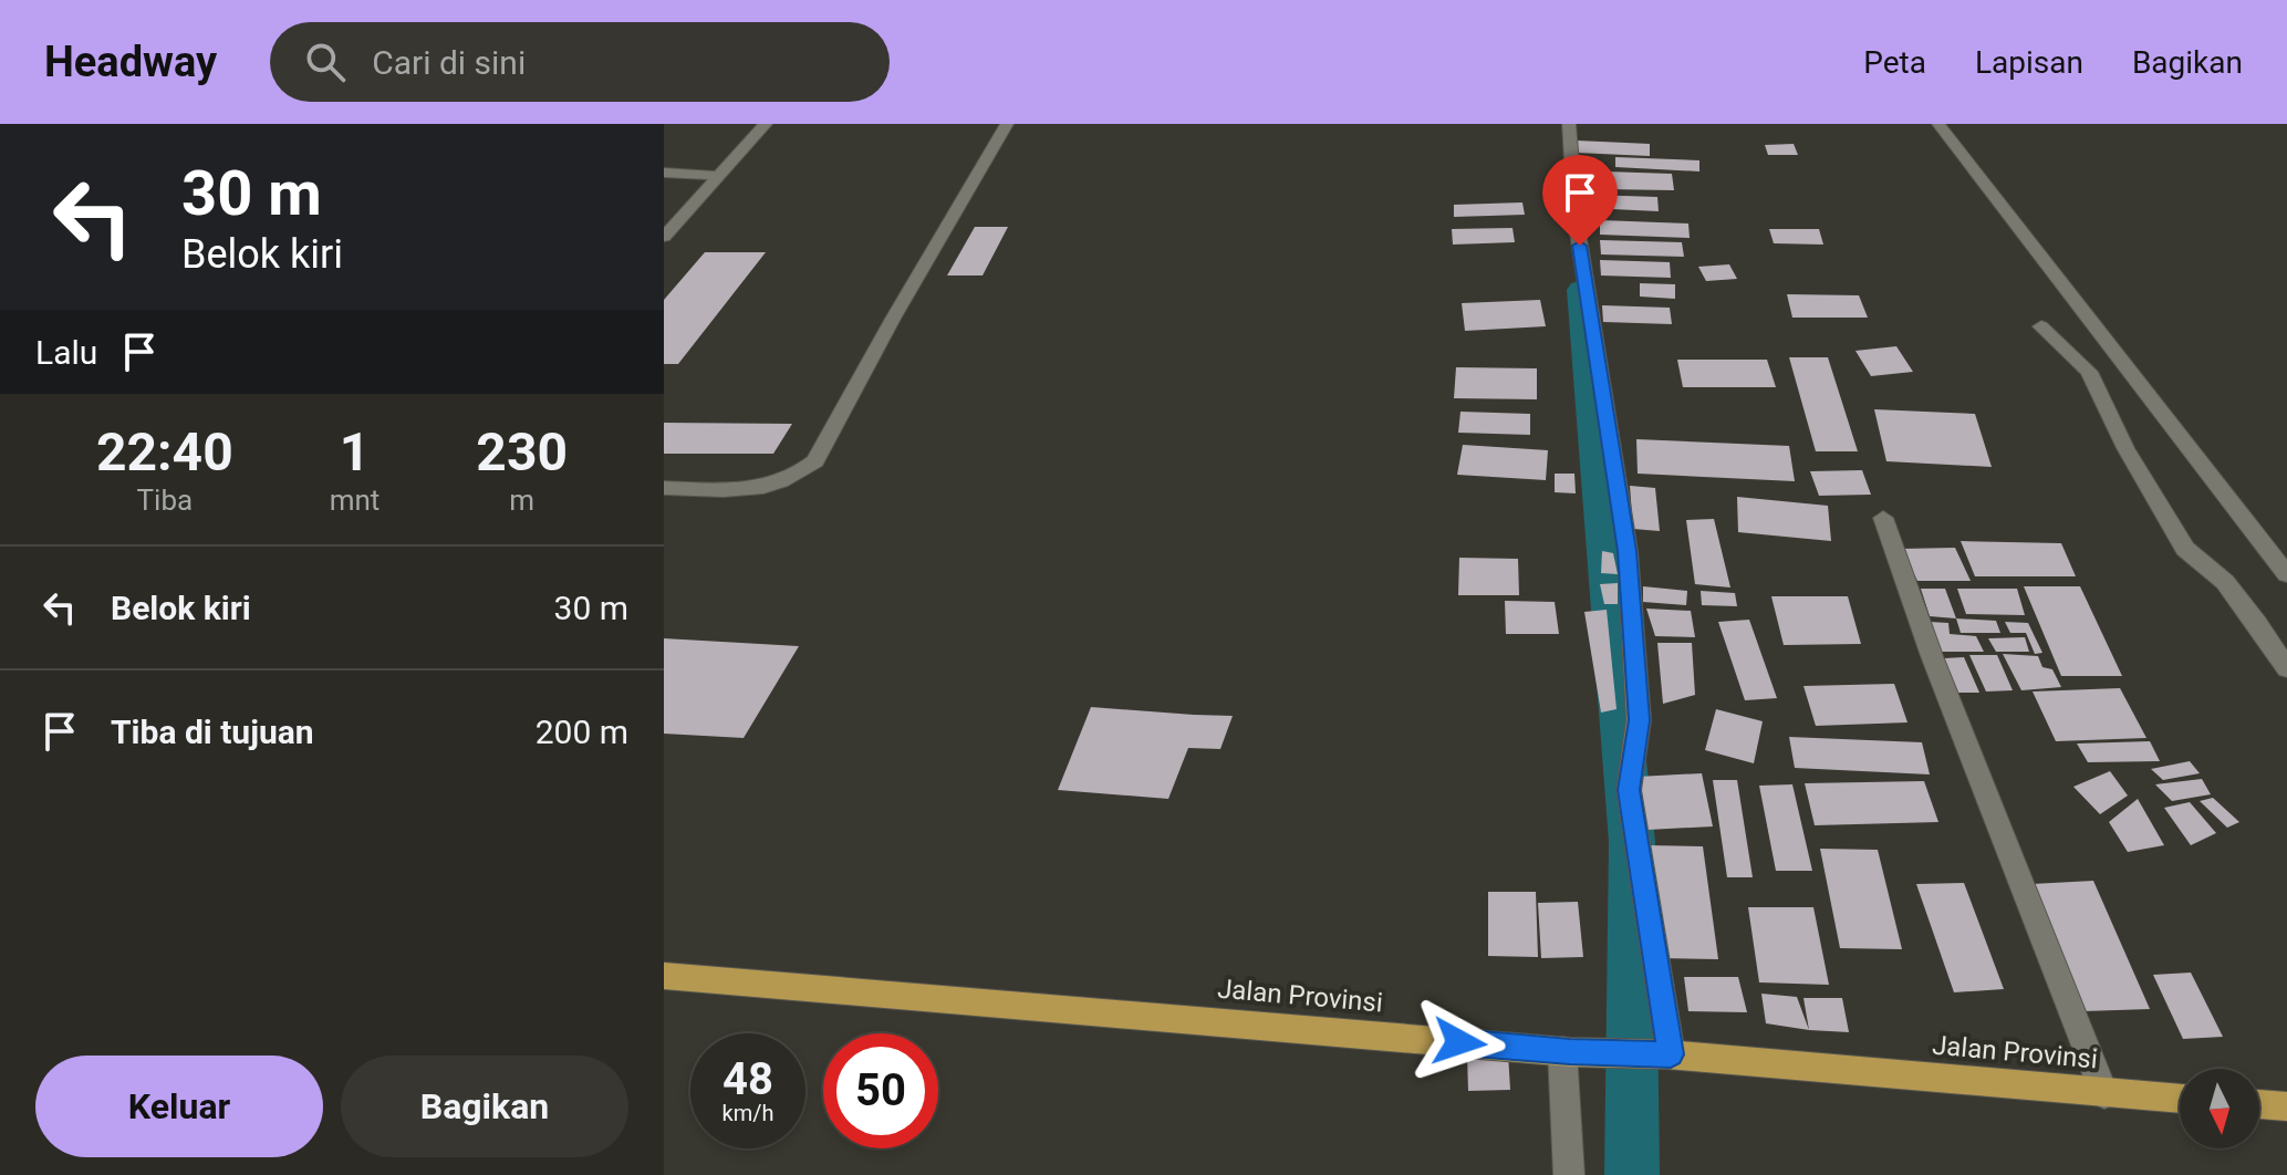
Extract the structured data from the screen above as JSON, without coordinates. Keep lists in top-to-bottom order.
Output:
{
  "streets": {
    "main road": ["Jalan Provinsi"]
  },
  "north": "bottom",
  "page": {
    "header": "Headway",
    "search": "Cari di sini",
    "nav": ["Peta", "Lapisan", "Bagikan"],
    "turn": ["30 m", "Belok kiri"],
    "then": "Lalu",
    "eta": [
      "22:40",
      "Tiba",
      "1",
      "mnt",
      "230",
      "m"
    ],
    "list": [
      {
        "name": "Belok kiri",
        "value": "30 m"
      },
      {
        "name": "Tiba di tujuan",
        "value": "200 m"
      }
    ],
    "speed": "48 km/h",
    "limit": "50",
    "buttons": ["Keluar", "Bagikan"]
  }
}
